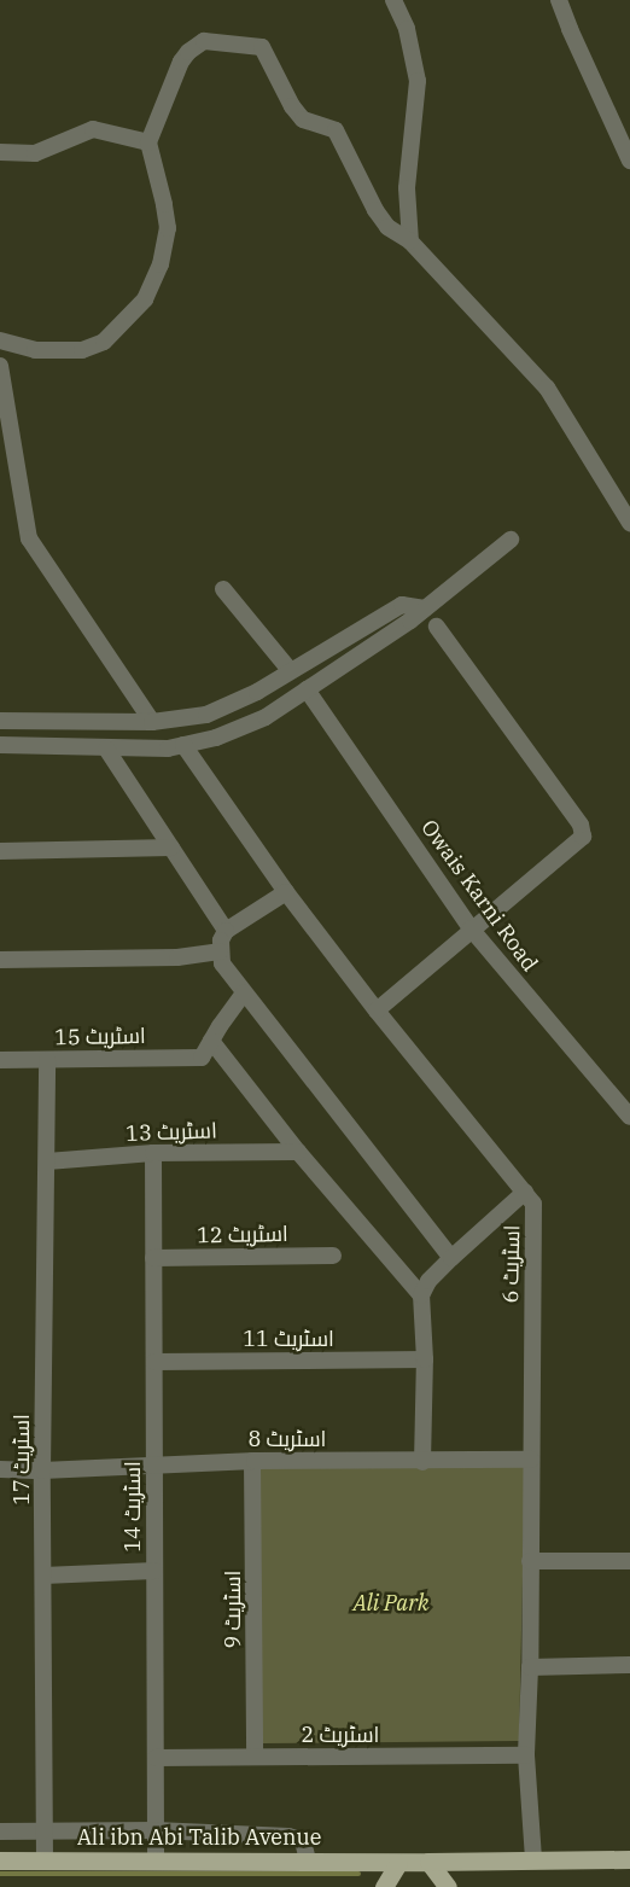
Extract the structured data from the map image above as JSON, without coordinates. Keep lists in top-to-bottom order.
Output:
{
  "streets": {
    "main road": ["Ali ibn Abi Talib Avenue"],
    "street": [
      "Owais Karni Road",
      "اسٹریٹ 15",
      "اسٹریٹ 13",
      "اسٹریٹ 12",
      "اسٹریٹ 6",
      "اسٹریٹ 11",
      "اسٹریٹ 8",
      "اسٹریٹ 17",
      "اسٹریٹ 14",
      "اسٹریٹ 9",
      "اسٹریٹ 2"
    ]
  },
  "crossings": [
    ["اسٹریٹ 15", "اسٹریٹ 17"],
    ["اسٹریٹ 13", "اسٹریٹ 17"],
    ["اسٹریٹ 13", "اسٹریٹ 14"],
    ["اسٹریٹ 12", "اسٹریٹ 14"],
    ["اسٹریٹ 6", "اسٹریٹ 8"],
    ["اسٹریٹ 6", "اسٹریٹ 2"],
    ["اسٹریٹ 11", "اسٹریٹ 14"],
    ["اسٹریٹ 8", "اسٹریٹ 17"],
    ["اسٹریٹ 8", "اسٹریٹ 14"],
    ["اسٹریٹ 8", "اسٹریٹ 9"],
    ["اسٹریٹ 17", "Ali ibn Abi Talib Avenue"],
    ["اسٹریٹ 14", "اسٹریٹ 2"],
    ["اسٹریٹ 14", "Ali ibn Abi Talib Avenue"],
    ["اسٹریٹ 9", "اسٹریٹ 2"]
  ],
  "parks": ["Ali Park"]
}
